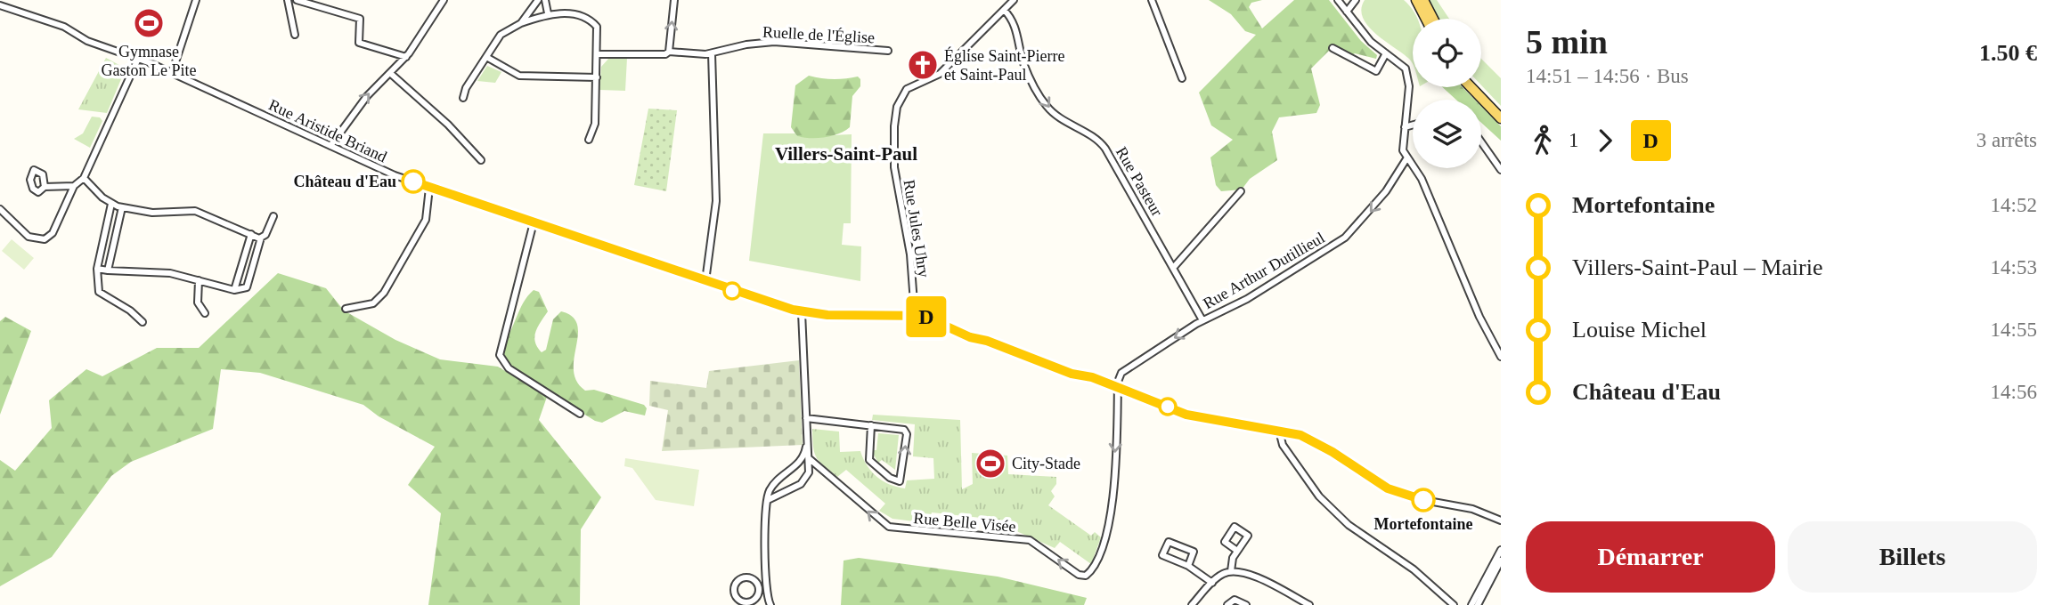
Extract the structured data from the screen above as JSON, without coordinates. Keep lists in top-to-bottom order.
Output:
{
  "streets": {
    "street": [
      "Ruelle de l'Église",
      "Rue Aristide Briand",
      "Rue Pasteur",
      "Rue Jules Uhry",
      "Rue Arthur Dutillieul",
      "Rue Belle Visée"
    ]
  },
  "crossings": [
    ["Rue Aristide Briand", "Rue Jules Uhry"],
    ["Rue Aristide Briand", "Rue Arthur Dutillieul"],
    ["Rue Aristide Briand", "Rue Belle Visée"],
    ["Rue Pasteur", "Rue Jules Uhry"],
    ["Rue Pasteur", "Rue Arthur Dutillieul"],
    ["Rue Arthur Dutillieul", "Rue Belle Visée"]
  ],
  "one_way": ["Rue Pasteur", "Rue Arthur Dutillieul"],
  "districts": ["Villers-Saint-Paul"],
  "places": {
    "sports": ["Gymnase Gaston Le Pite", "City-Stade"],
    "church": ["Église Saint-Pierre et Saint-Paul"],
    "other": ["Château d'Eau", "Mortefontaine"]
  },
  "lines": ["bus line D"],
  "page": {
    "on_map": "D",
    "heading": ["5 min", "14:51 – 14:56 · Bus", "1.50 €"],
    "legs": ["1", "D", "3 arrêts"],
    "list": [
      {
        "name": "Mortefontaine",
        "value": "14:52"
      },
      {
        "name": "Villers-Saint-Paul – Mairie",
        "value": "14:53"
      },
      {
        "name": "Louise Michel",
        "value": "14:55"
      },
      {
        "name": "Château d'Eau",
        "value": "14:56"
      }
    ],
    "buttons": ["Démarrer", "Billets"]
  }
}
